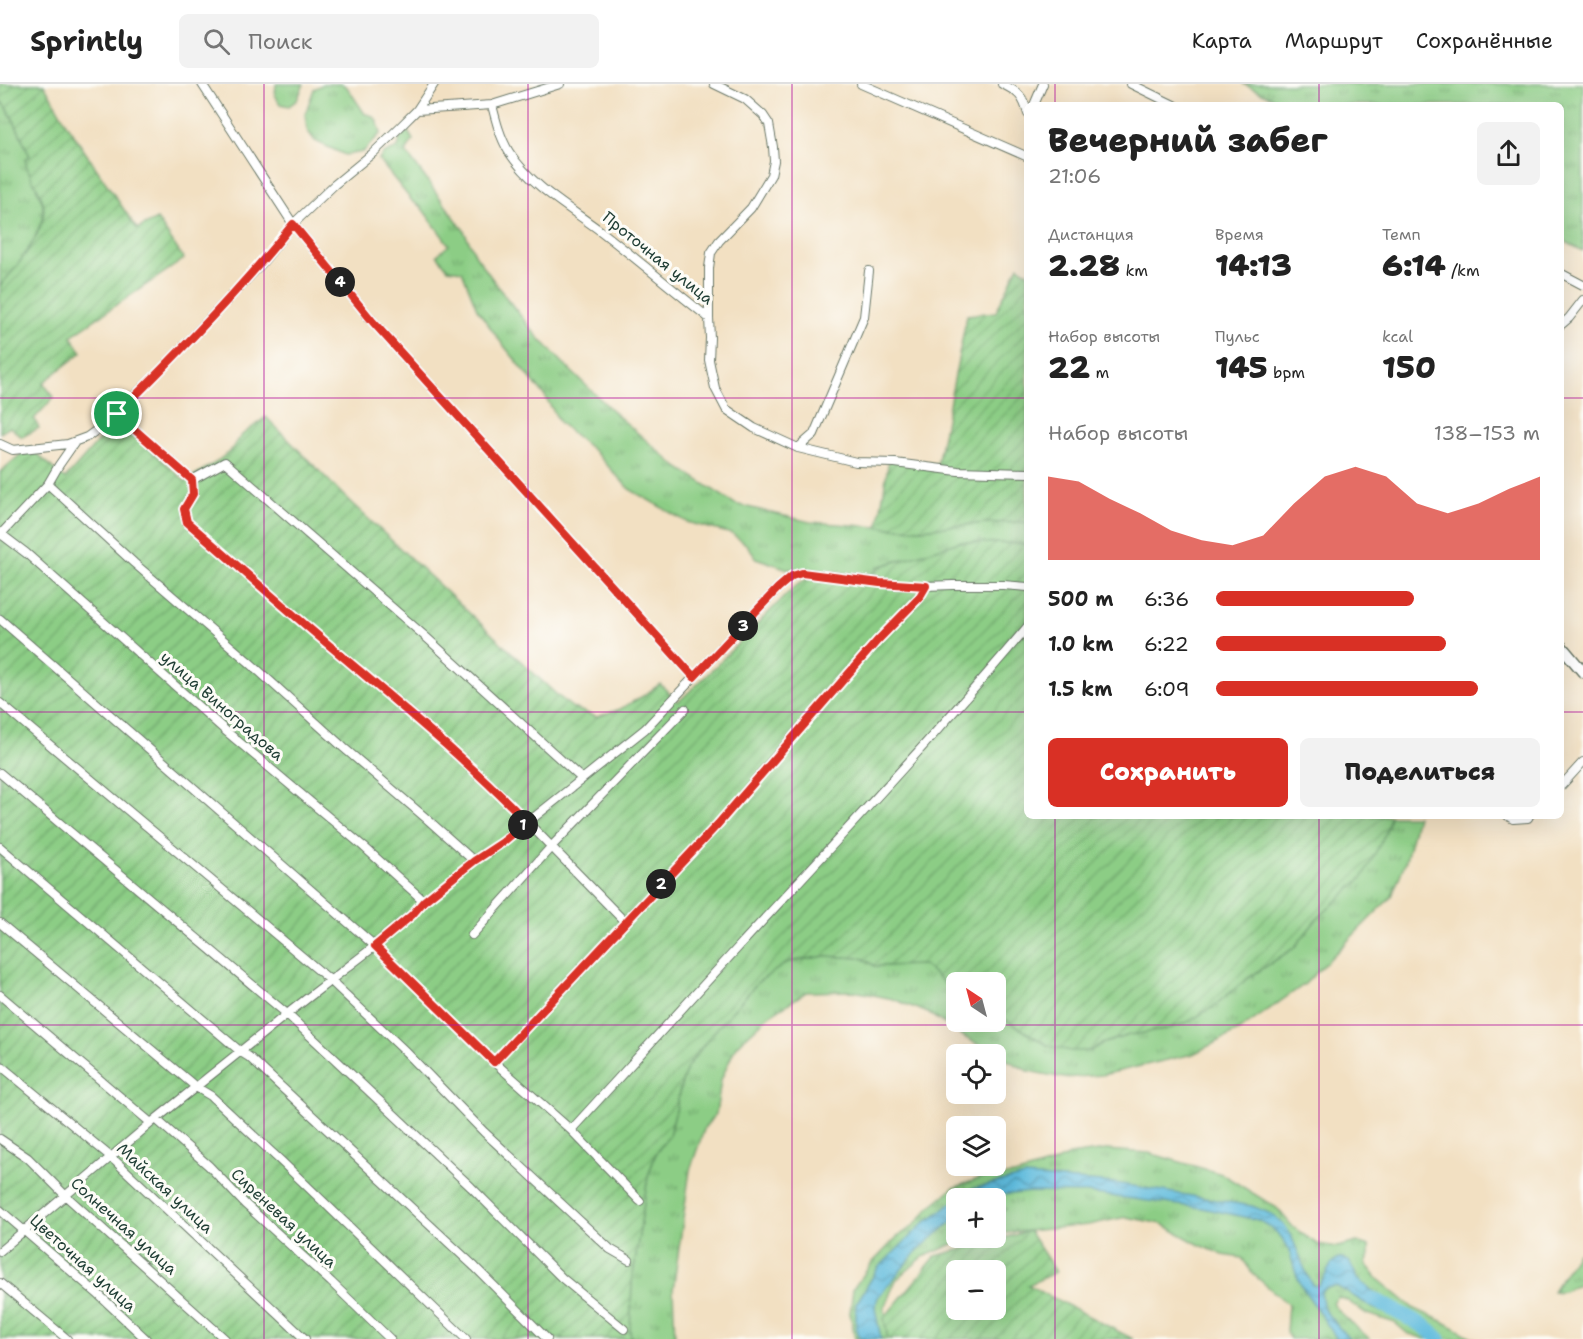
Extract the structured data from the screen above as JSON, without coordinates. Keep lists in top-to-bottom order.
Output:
{
  "streets": {
    "street": [
      "Проточная улица",
      "улица Виноградова",
      "Майская улица",
      "Сиреневая улица",
      "Солнечная улица",
      "Цветочная улица"
    ]
  },
  "north": "top left",
  "page": {
    "header": "Sprintly",
    "search": "Поиск",
    "nav": ["Карта", "Маршрут", "Сохранённые"],
    "heading": ["Вечерний забег", "21:06"],
    "stats": [
      ["Дистанция", "2.28 km"],
      ["Время", "14:13"],
      ["Темп", "6:14 /km"],
      ["Набор высоты", "22 m"],
      ["Пульс", "145 bpm"],
      ["kcal", "150"]
    ],
    "pins": [
      "4",
      "3",
      "1",
      "2"
    ],
    "chart": ["Набор высоты", "138–153 m"],
    "list": [
      {
        "name": "500 m",
        "note": "6:36"
      },
      {
        "name": "1.0 km",
        "note": "6:22"
      },
      {
        "name": "1.5 km",
        "note": "6:09"
      }
    ],
    "buttons": ["Сохранить", "Поделиться"],
    "map_buttons": ["+", "−"]
  }
}
